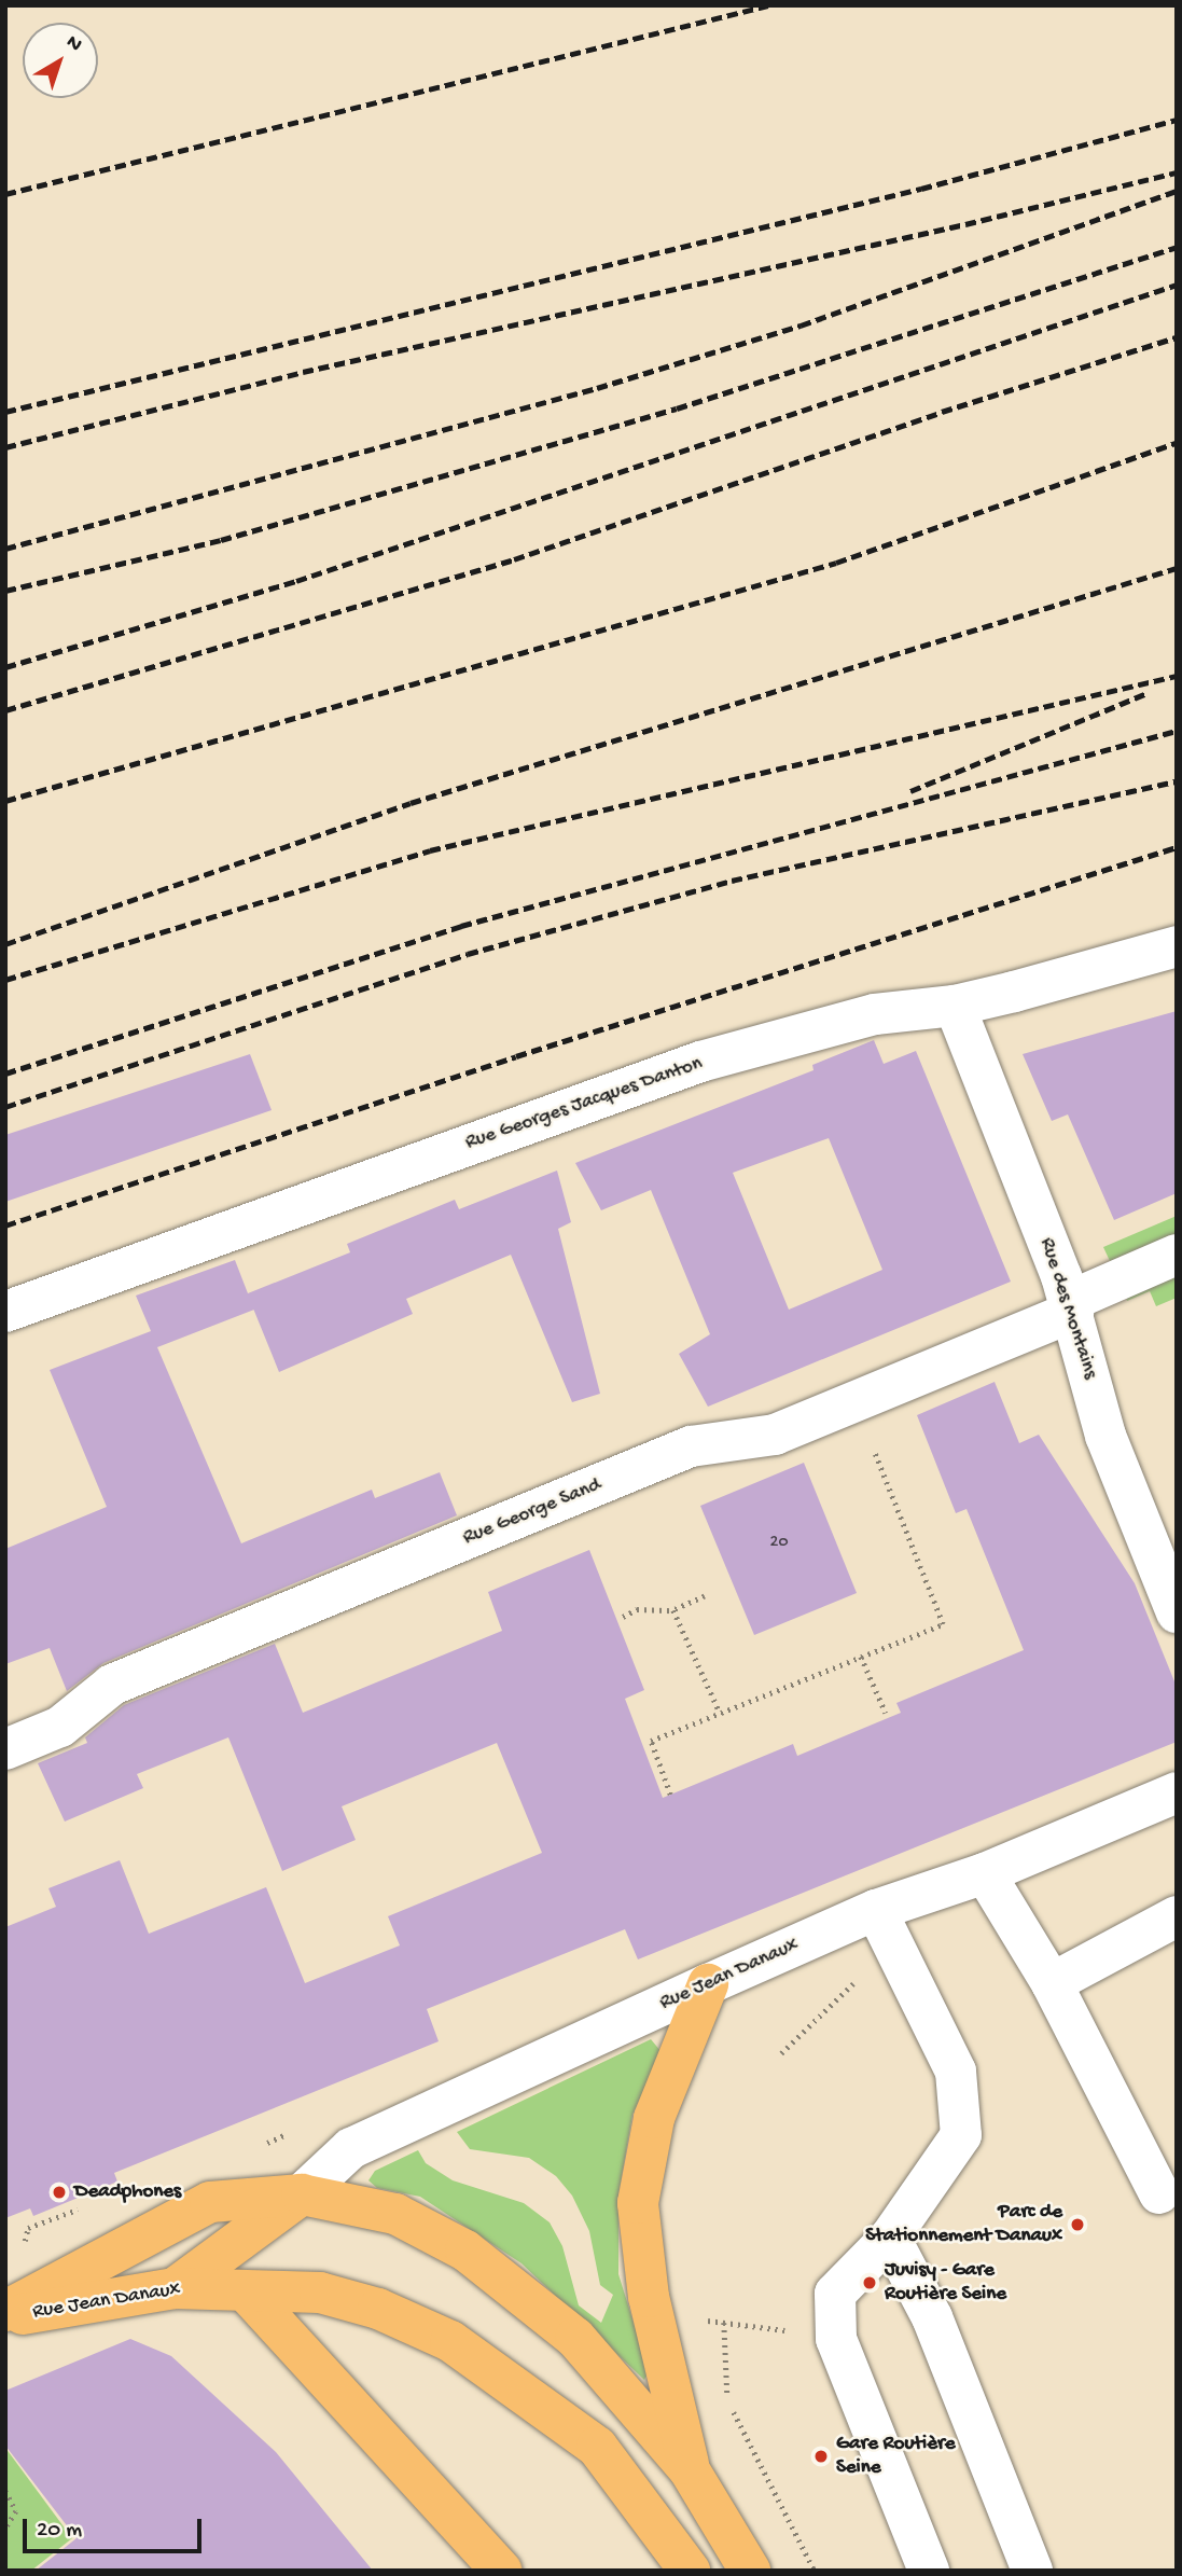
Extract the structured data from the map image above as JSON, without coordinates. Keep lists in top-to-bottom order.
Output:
{
  "streets": {
    "main road": ["Rue Jean Danaux"],
    "street": ["Rue Georges Jacques Danton", "Rue des Montains", "Rue George Sand"]
  },
  "crossings": [
    ["Rue Georges Jacques Danton", "Rue des Montains"],
    ["Rue des Montains", "Rue George Sand"]
  ],
  "places": [
    "Deadphones",
    "Parc de Stationnement Danaux",
    "Juvisy - Gare Routière Seine",
    "Gare Routière Seine"
  ],
  "house_numbers": ["20"],
  "scale_bar": "20 m",
  "north": "top right"
}
